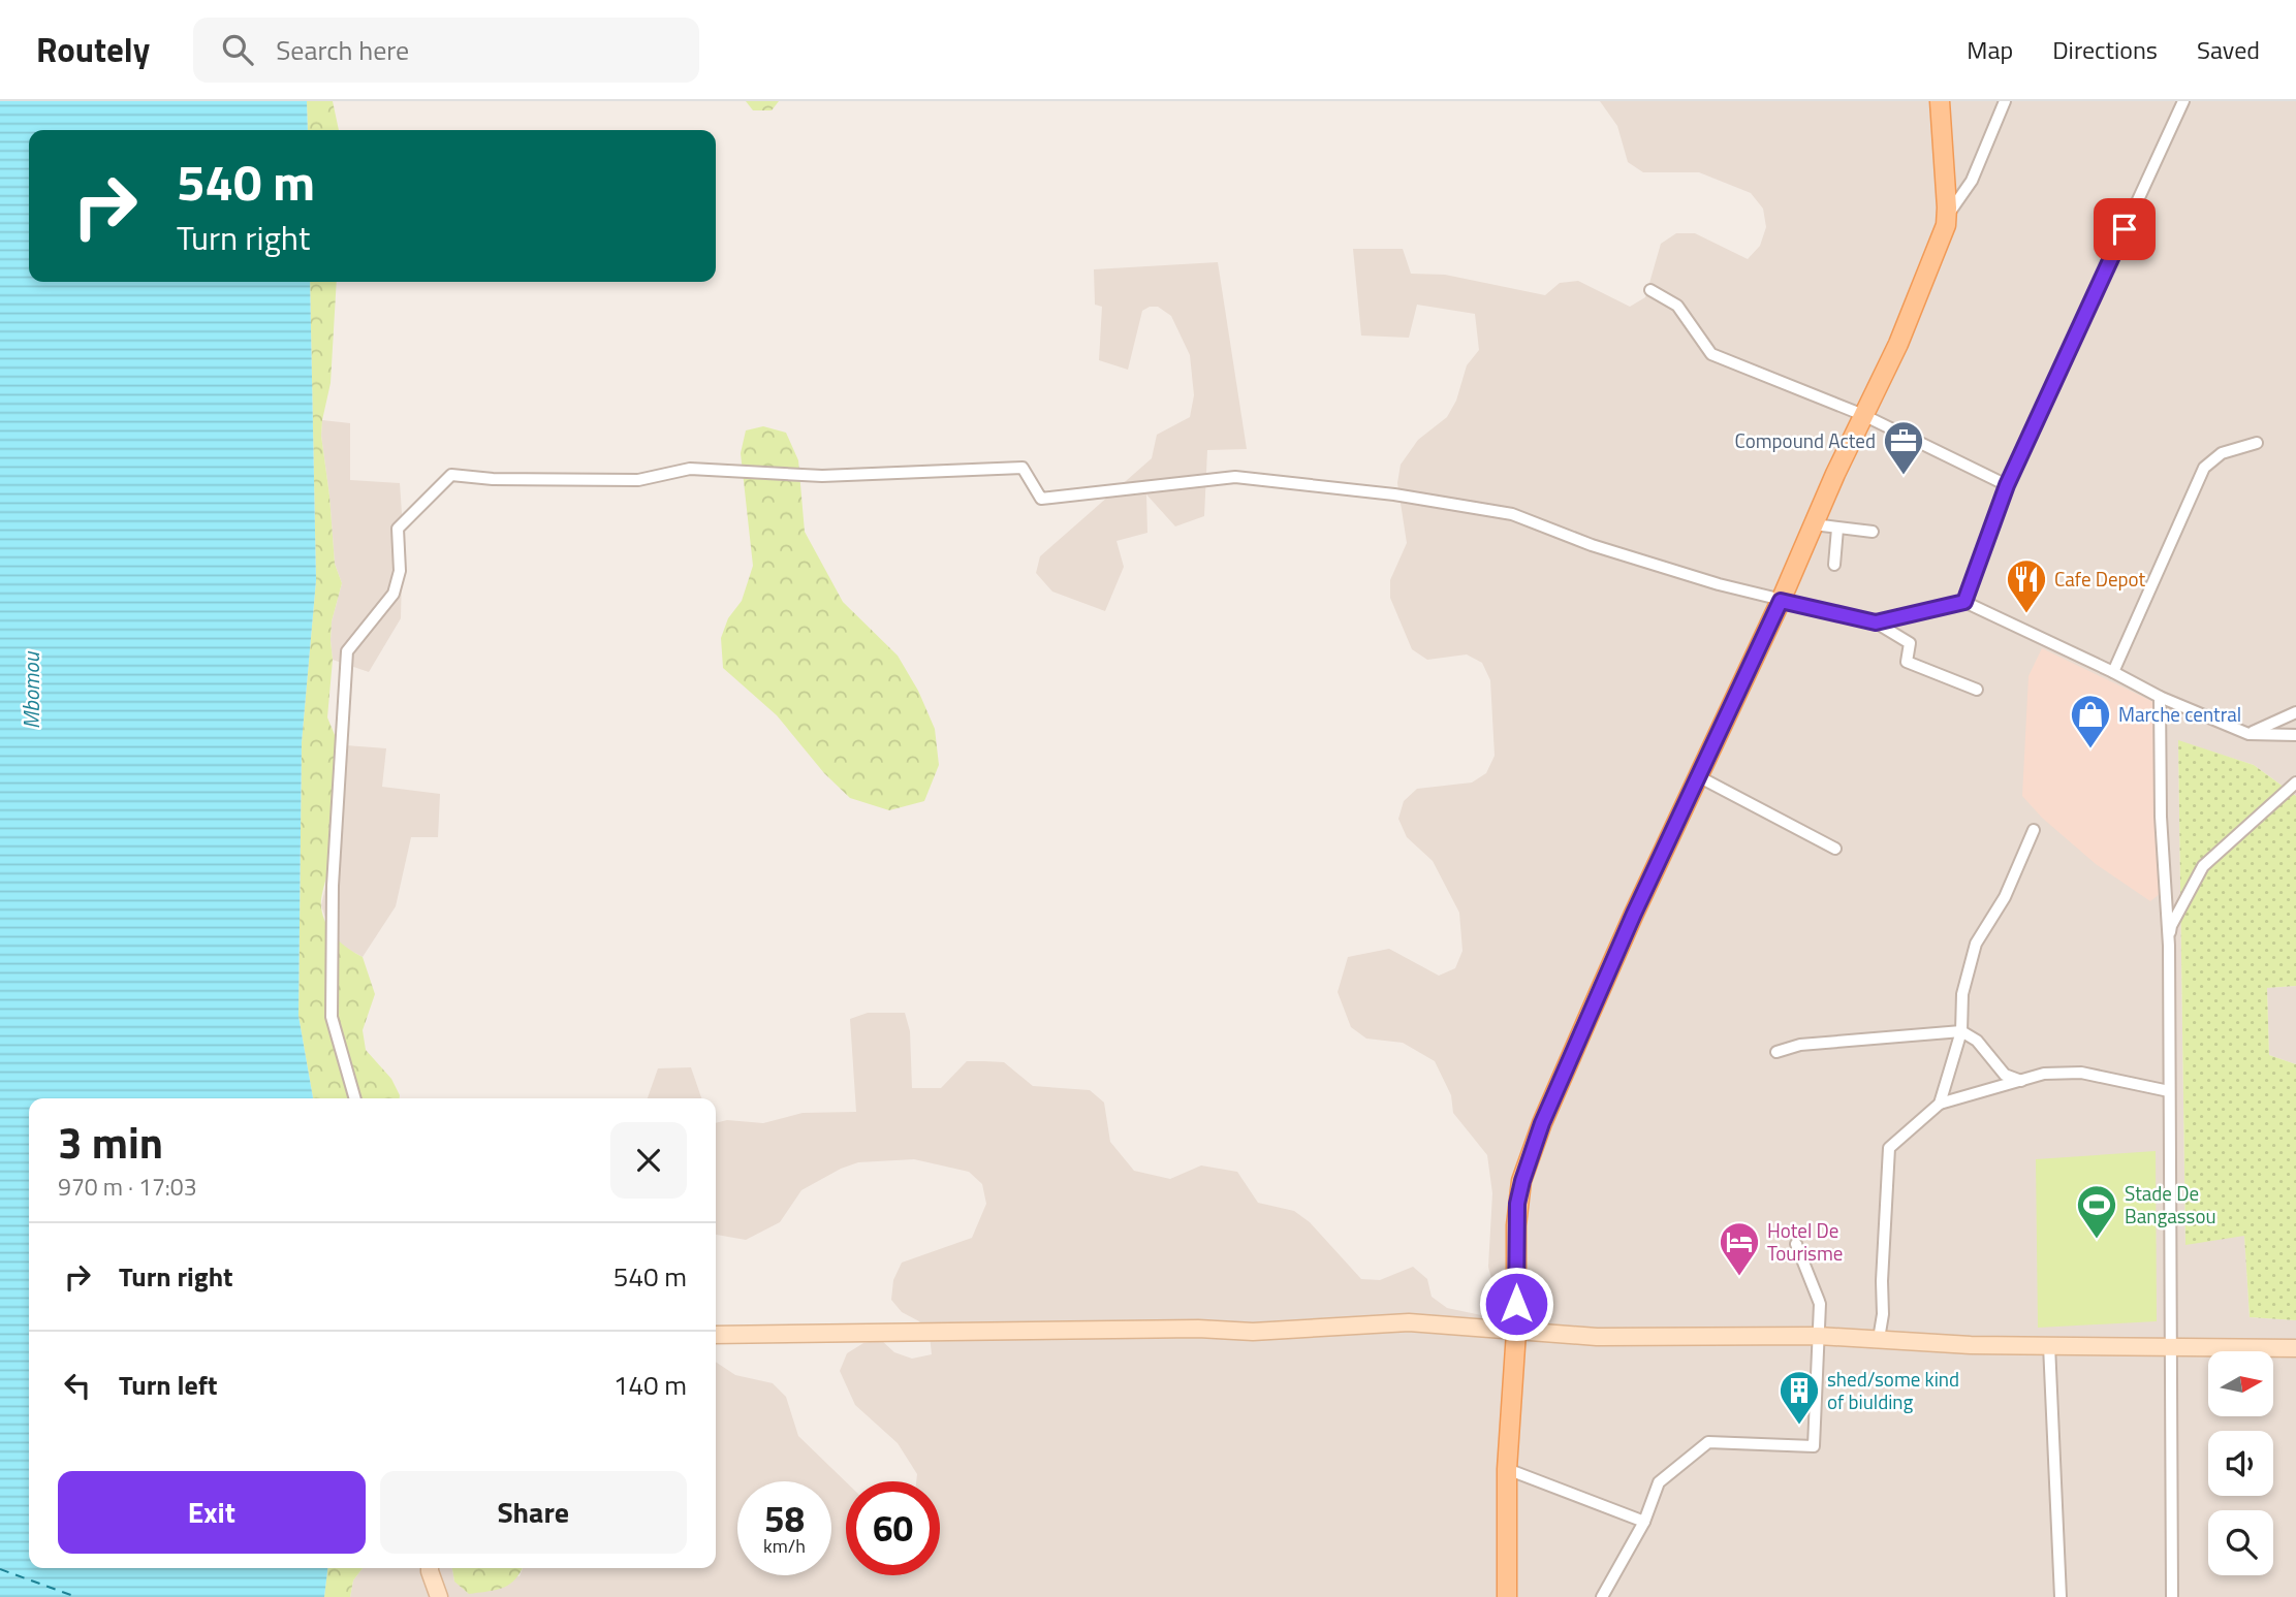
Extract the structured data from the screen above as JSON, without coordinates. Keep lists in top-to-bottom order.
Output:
{
  "water": ["Mbomou"],
  "places": {
    "office": ["Compound Acted"],
    "restaurant": ["Cafe Depot"],
    "shop": ["Marche central"],
    "sports": ["Stade De Bangassou"],
    "hotel": ["Hotel De Tourisme"],
    "building": ["shed/some kind of biulding"]
  },
  "north": "right",
  "page": {
    "header": "Routely",
    "search": "Search here",
    "nav": ["Map", "Directions", "Saved"],
    "turn": ["540 m", "Turn right"],
    "heading": ["3 min", "970 m · 17:03"],
    "list": [
      {
        "name": "Turn right",
        "value": "540 m"
      },
      {
        "name": "Turn left",
        "value": "140 m"
      }
    ],
    "buttons": ["Exit", "Share"],
    "speed": "58 km/h",
    "limit": "60"
  }
}
